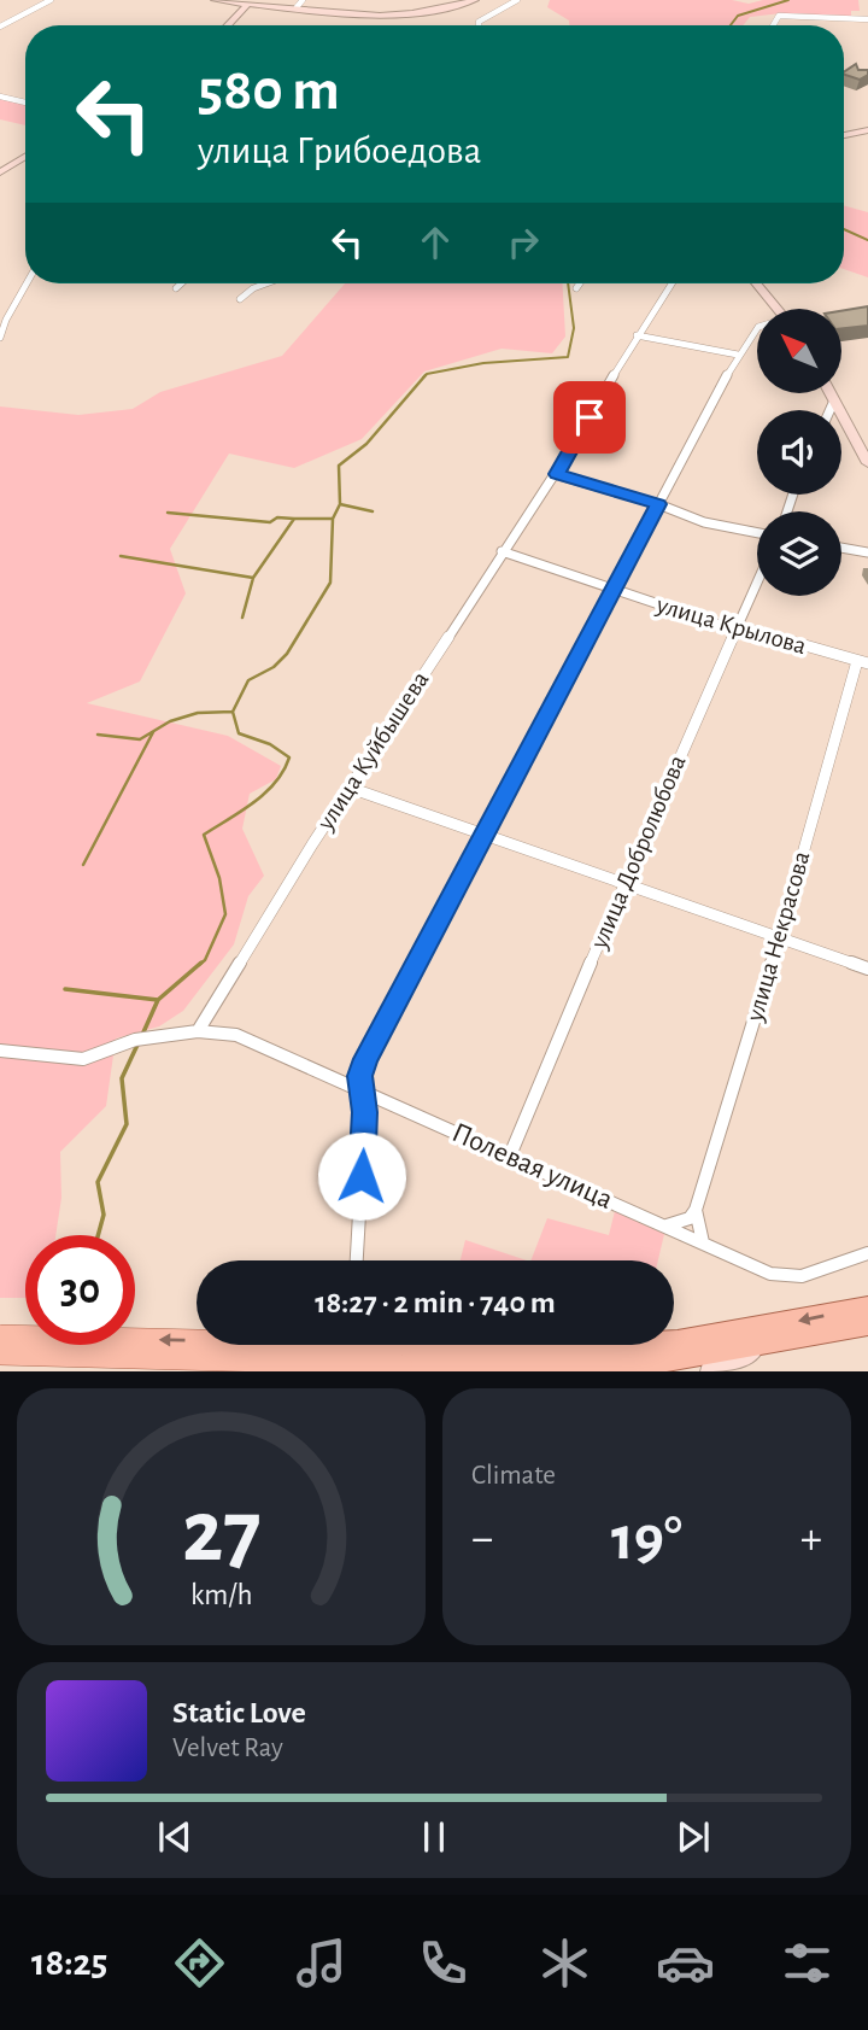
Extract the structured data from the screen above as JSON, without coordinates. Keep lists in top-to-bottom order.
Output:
{
  "streets": {
    "street": [
      "улица Крылова",
      "улица Куйбышева",
      "улица Добролюбова",
      "улица Некрасова",
      "Полевая улица"
    ]
  },
  "crossings": [
    ["улица Крылова", "улица Куйбышева"],
    ["улица Крылова", "улица Добролюбова"],
    ["улица Крылова", "улица Некрасова"],
    ["улица Куйбышева", "Полевая улица"],
    ["улица Добролюбова", "Полевая улица"],
    ["улица Некрасова", "Полевая улица"]
  ],
  "north": "top left",
  "page": {
    "turn": ["580 m", "улица Грибоедова"],
    "limit": "30",
    "trip": "18:27 · 2 min · 740 m",
    "tile": "Climate",
    "heat": ["−", "19°", "+"],
    "song": ["Static Love", "Velvet Ray"],
    "tabs": "18:25",
    "gauge": ["27", "km/h"]
  }
}
